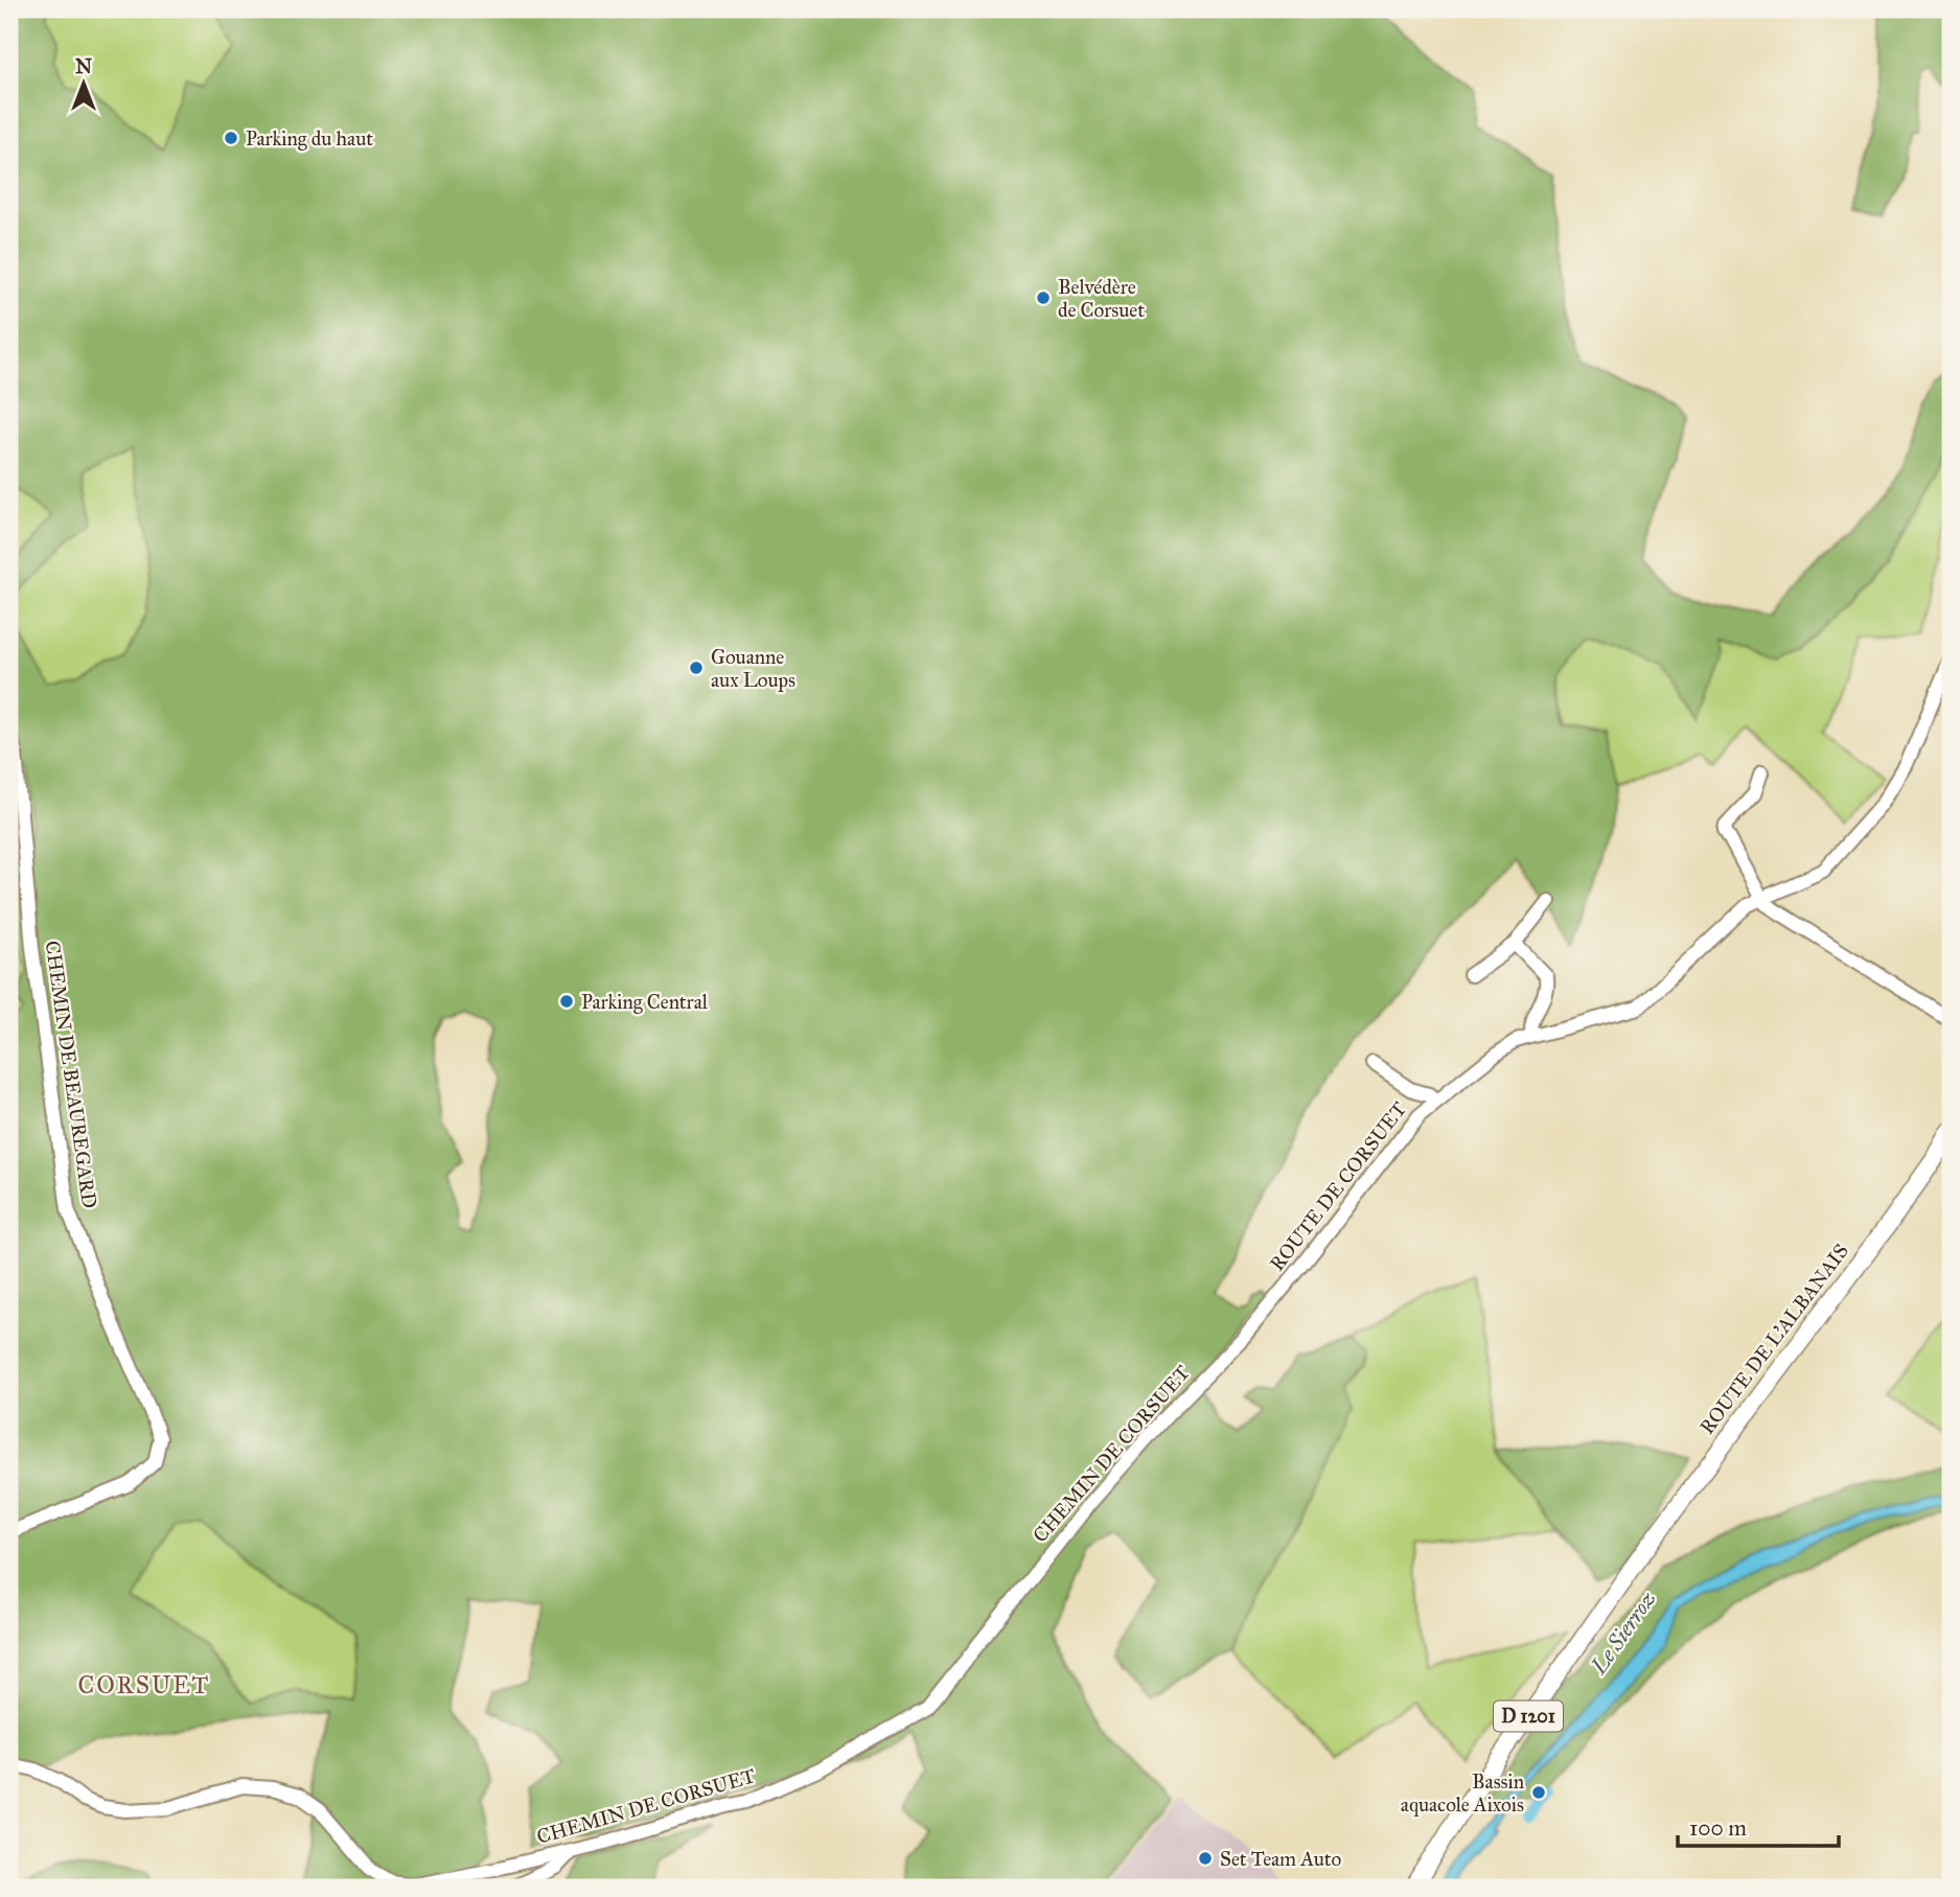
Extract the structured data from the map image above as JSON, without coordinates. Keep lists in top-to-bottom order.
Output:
{
  "streets": {
    "main road": ["ROUTE DE L'ALBANAIS", "D 1201"],
    "street": ["CHEMIN DE BEAUREGARD", "ROUTE DE CORSUET", "CHEMIN DE CORSUET"]
  },
  "crossings": [
    ["ROUTE DE CORSUET", "CHEMIN DE CORSUET"],
    ["ROUTE DE L'ALBANAIS", "D 1201"]
  ],
  "districts": ["CORSUET"],
  "water": ["Le Sierroz"],
  "places": [
    "Parking du haut",
    "Belvédère de Corsuet",
    "Gouanne aux Loups",
    "Parking Central",
    "Bassin aquacole Aixois",
    "Set Team Auto"
  ],
  "scale_bar": "100 m",
  "north": "top"
}
